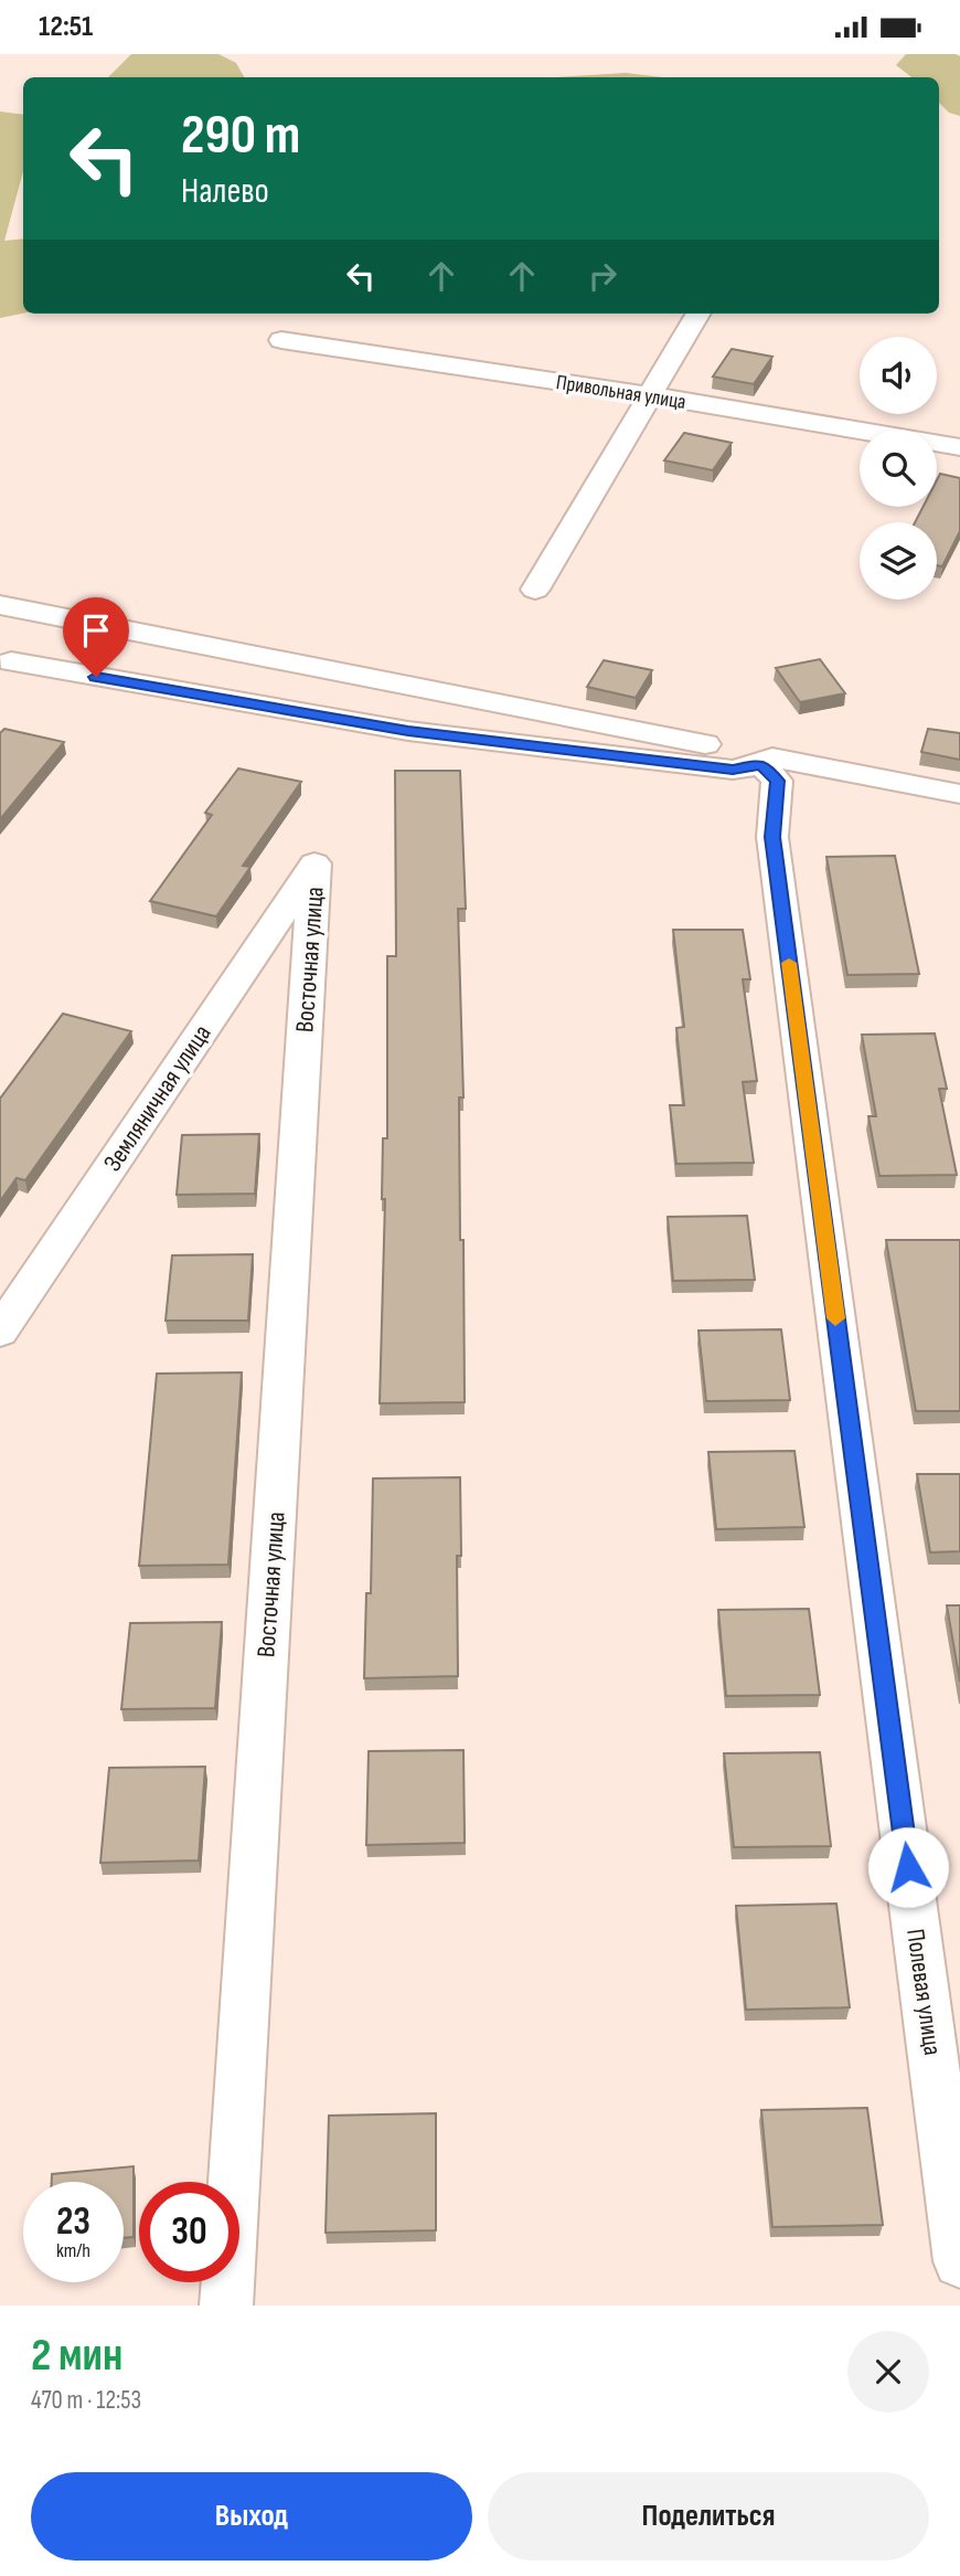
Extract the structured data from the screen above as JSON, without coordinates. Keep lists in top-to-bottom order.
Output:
{
  "streets": {
    "street": [
      "Привольная улица",
      "Восточная улица",
      "Земляничная улица",
      "Полевая улица"
    ]
  },
  "crossings": [
    ["Восточная улица", "Земляничная улица"]
  ],
  "page": {
    "status": "12:51",
    "turn": ["290 m", "Налево"],
    "speed": "23 km/h",
    "limit": "30",
    "heading": ["2 мин", "470 m · 12:53"],
    "buttons": ["Выход", "Поделиться"]
  }
}
